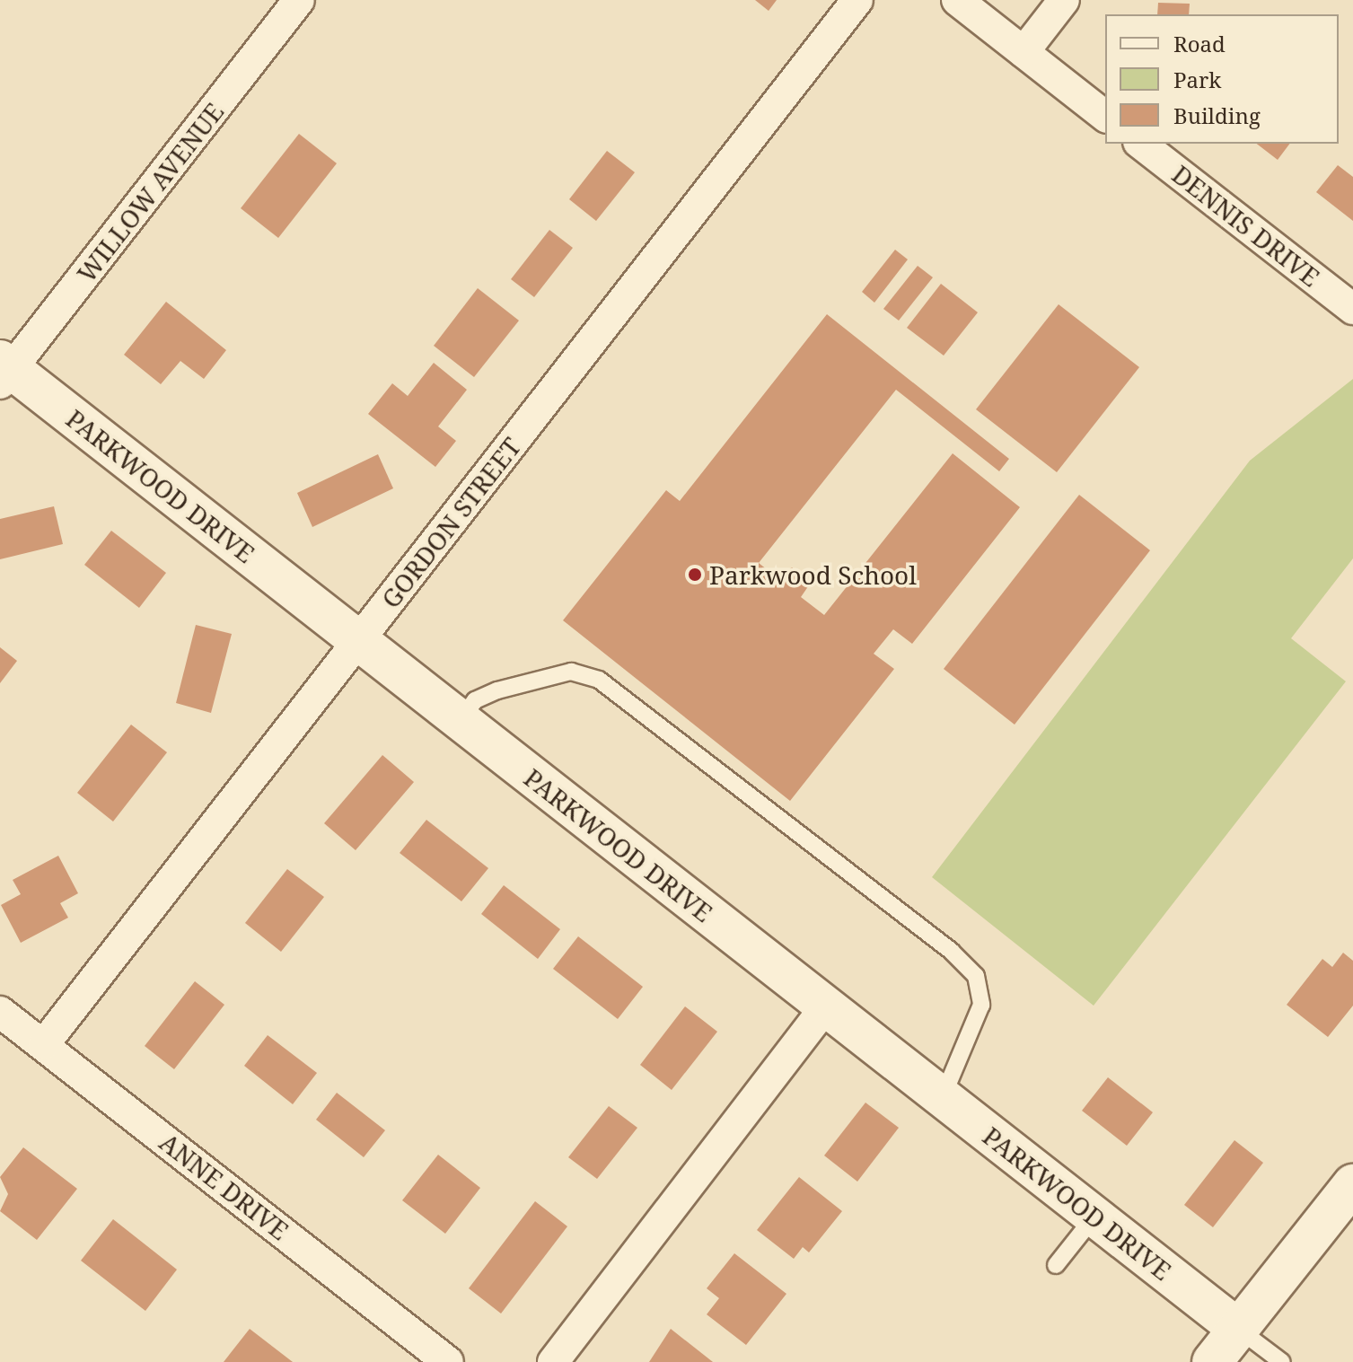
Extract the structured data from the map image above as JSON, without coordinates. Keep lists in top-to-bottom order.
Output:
{
  "streets": {
    "street": [
      "WILLOW AVENUE",
      "DENNIS DRIVE",
      "PARKWOOD DRIVE",
      "GORDON STREET",
      "ANNE DRIVE"
    ]
  },
  "crossings": [
    ["WILLOW AVENUE", "PARKWOOD DRIVE"],
    ["PARKWOOD DRIVE", "GORDON STREET"],
    ["GORDON STREET", "ANNE DRIVE"]
  ],
  "places": ["Parkwood School"],
  "legend": ["Road", "Park", "Building"]
}
